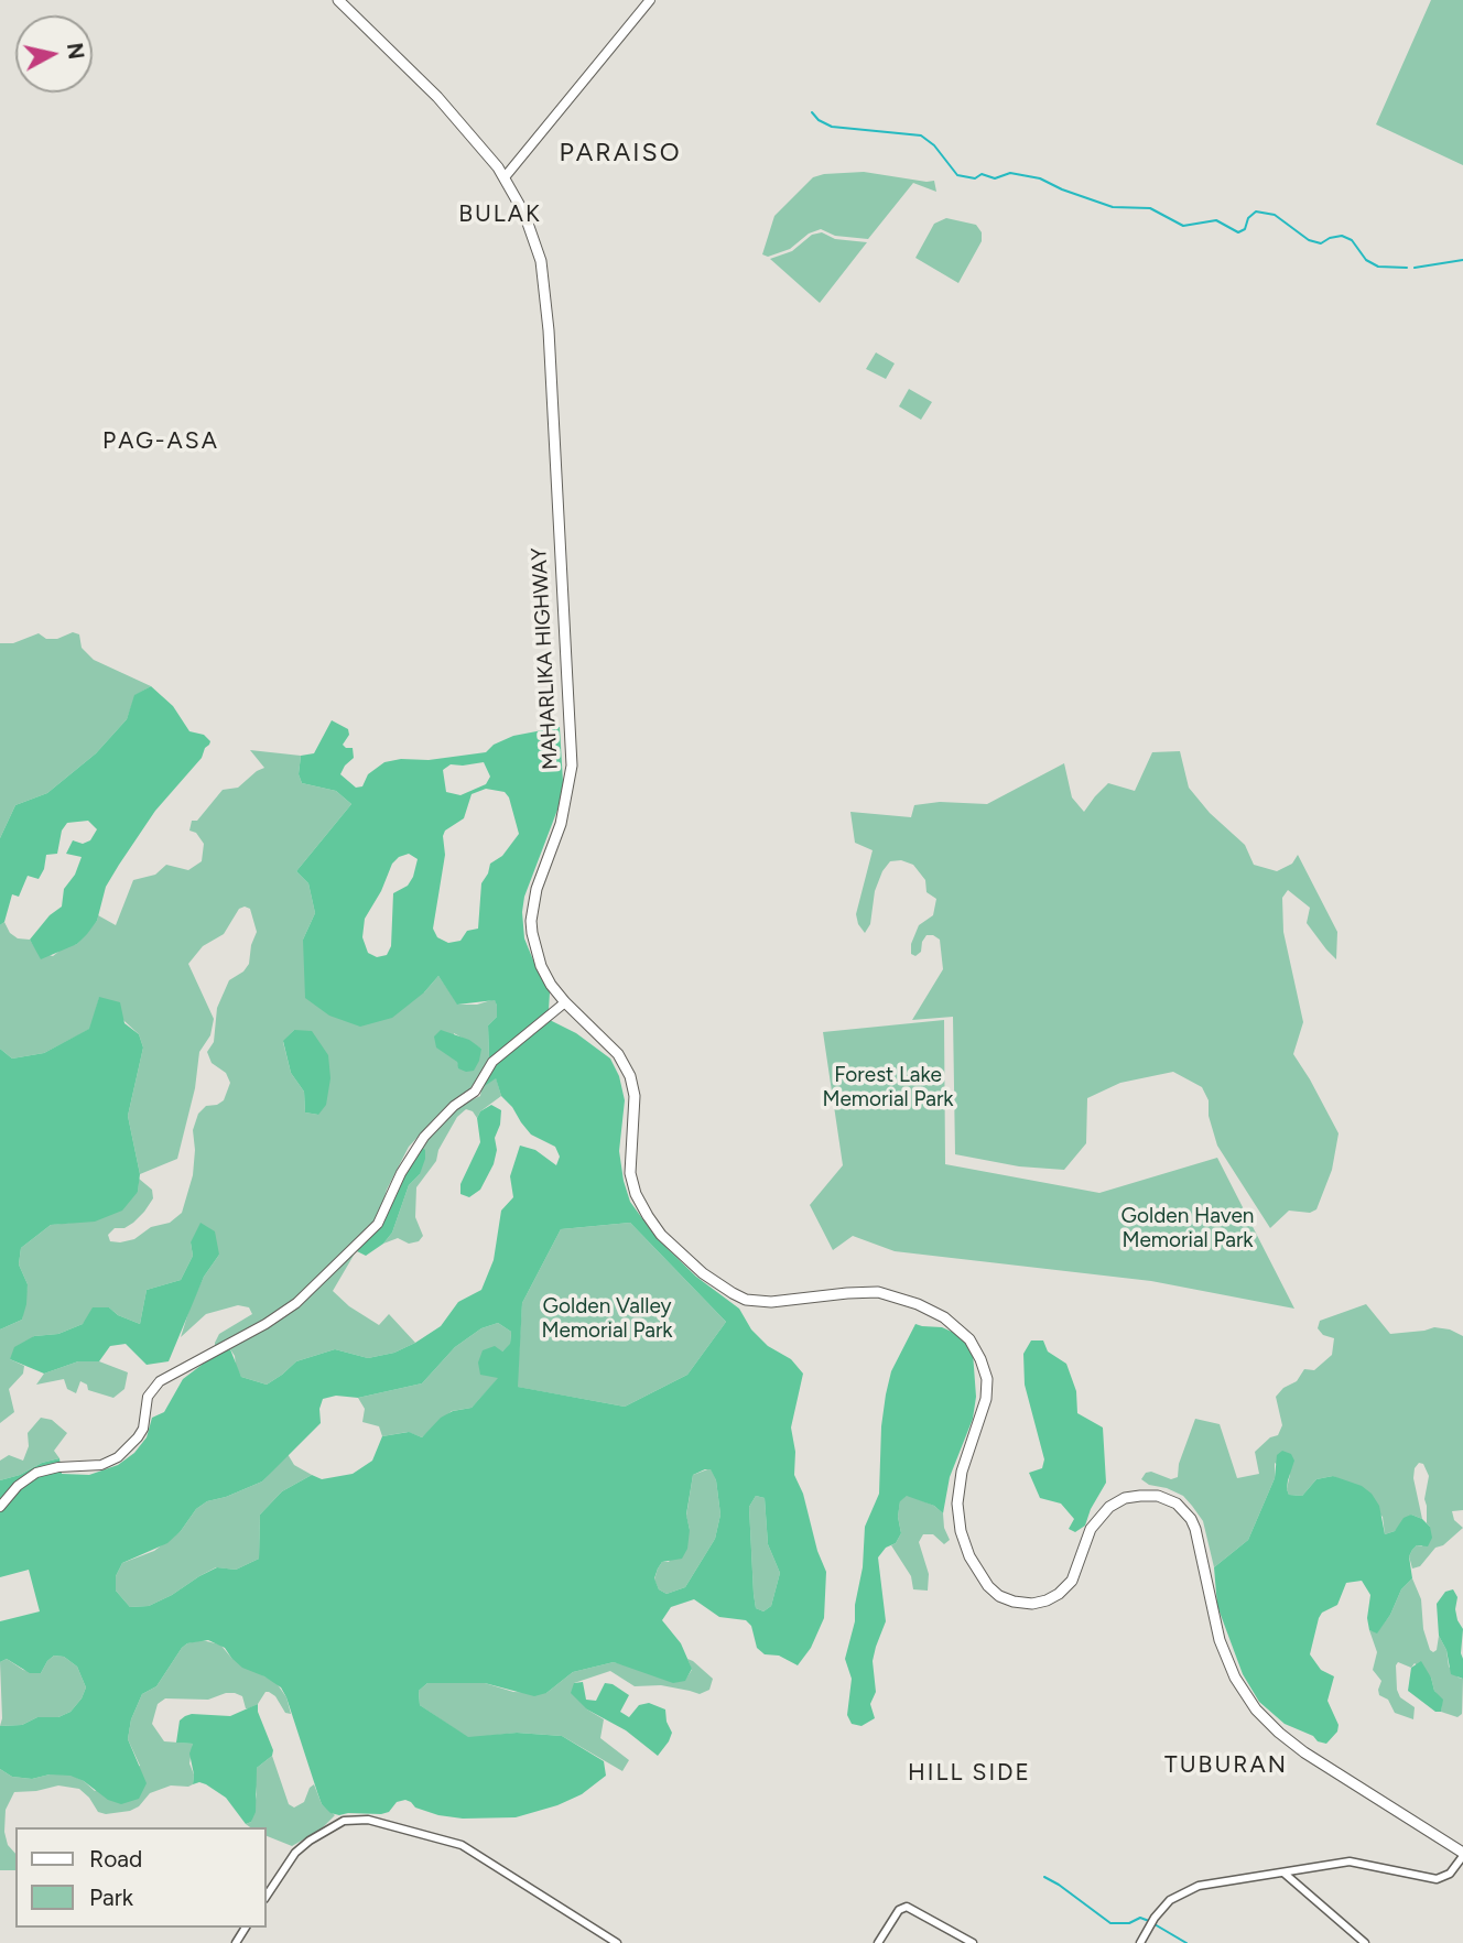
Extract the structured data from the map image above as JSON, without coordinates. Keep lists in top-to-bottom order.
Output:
{
  "streets": {
    "highway": ["MAHARLIKA HIGHWAY"]
  },
  "districts": [
    "PARAISO",
    "BULAK",
    "PAG-ASA",
    "TUBURAN",
    "HILL SIDE"
  ],
  "parks": ["Forest Lake Memorial Park", "Golden Haven Memorial Park", "Golden Valley Memorial Park"],
  "legend": ["Road", "Park"],
  "north": "right"
}
